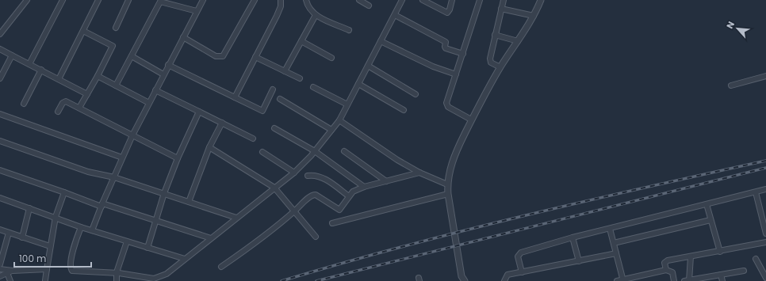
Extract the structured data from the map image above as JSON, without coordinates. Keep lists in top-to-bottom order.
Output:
{
  "scale_bar": "100 m",
  "north": "top left"
}
